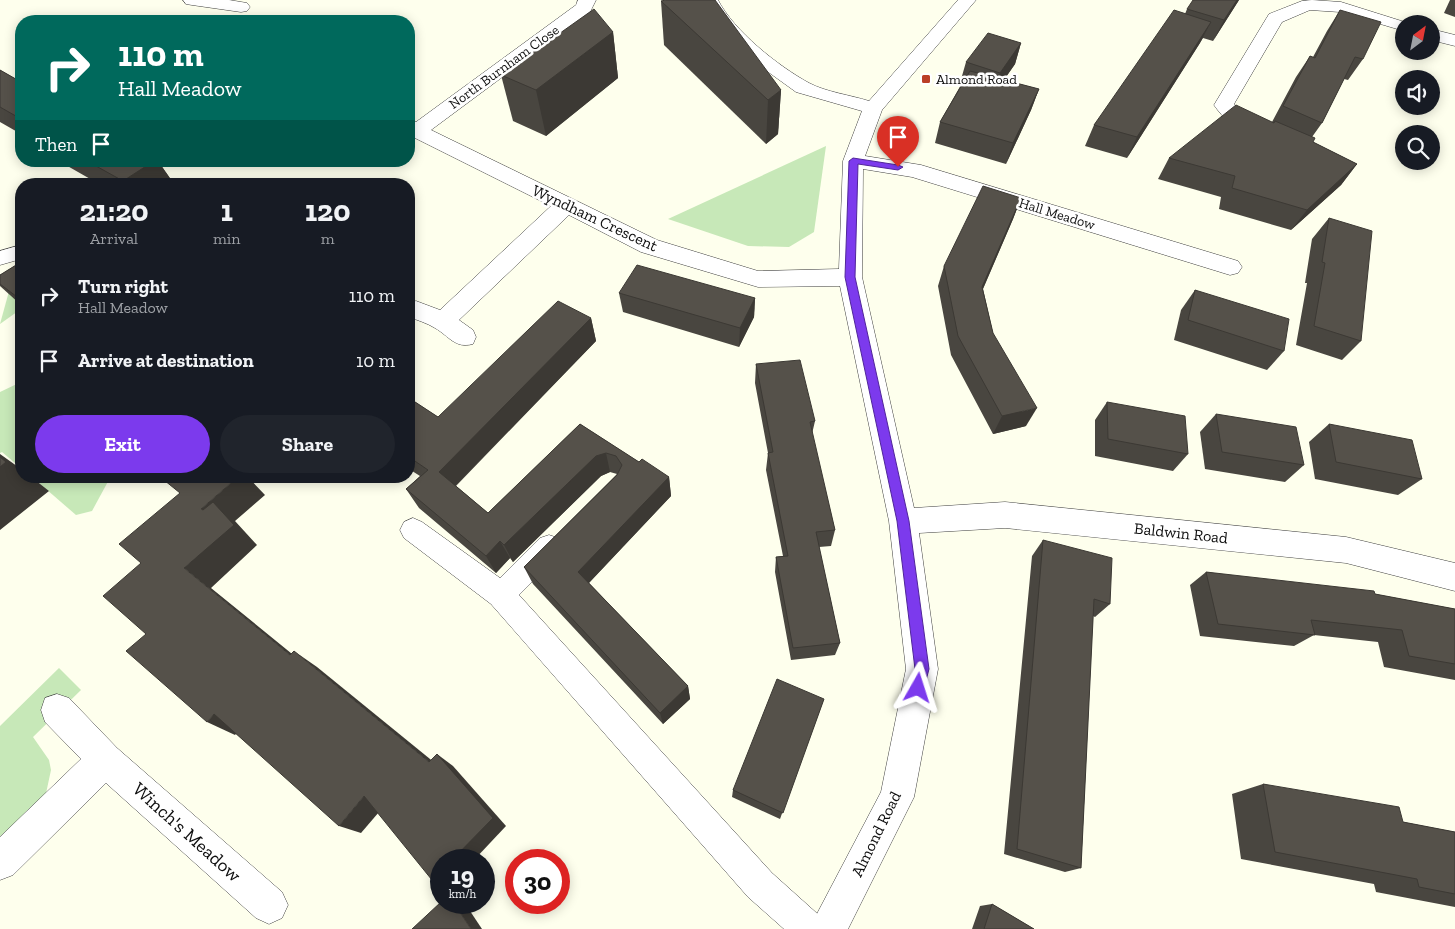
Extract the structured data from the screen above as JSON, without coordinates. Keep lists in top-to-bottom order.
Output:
{
  "streets": {
    "street": [
      "North Burnham Close",
      "Hall Meadow",
      "Wyndham Crescent",
      "Baldwin Road",
      "Winch's Meadow",
      "Almond Road"
    ]
  },
  "crossings": [
    ["Hall Meadow", "Almond Road"],
    ["Wyndham Crescent", "Almond Road"],
    ["Baldwin Road", "Almond Road"]
  ],
  "places": {
    "transit": ["Almond Road"]
  },
  "north": "top right",
  "page": {
    "turn": ["110 m", "Hall Meadow"],
    "then": "Then",
    "eta": [
      "21:20",
      "Arrival",
      "1",
      "min",
      "120",
      "m"
    ],
    "list": [
      {
        "name": "Turn right",
        "note": "Hall Meadow",
        "value": "110 m"
      },
      {
        "name": "Arrive at destination",
        "value": "10 m"
      }
    ],
    "buttons": ["Exit", "Share"],
    "speed": "19 km/h",
    "limit": "30"
  }
}
